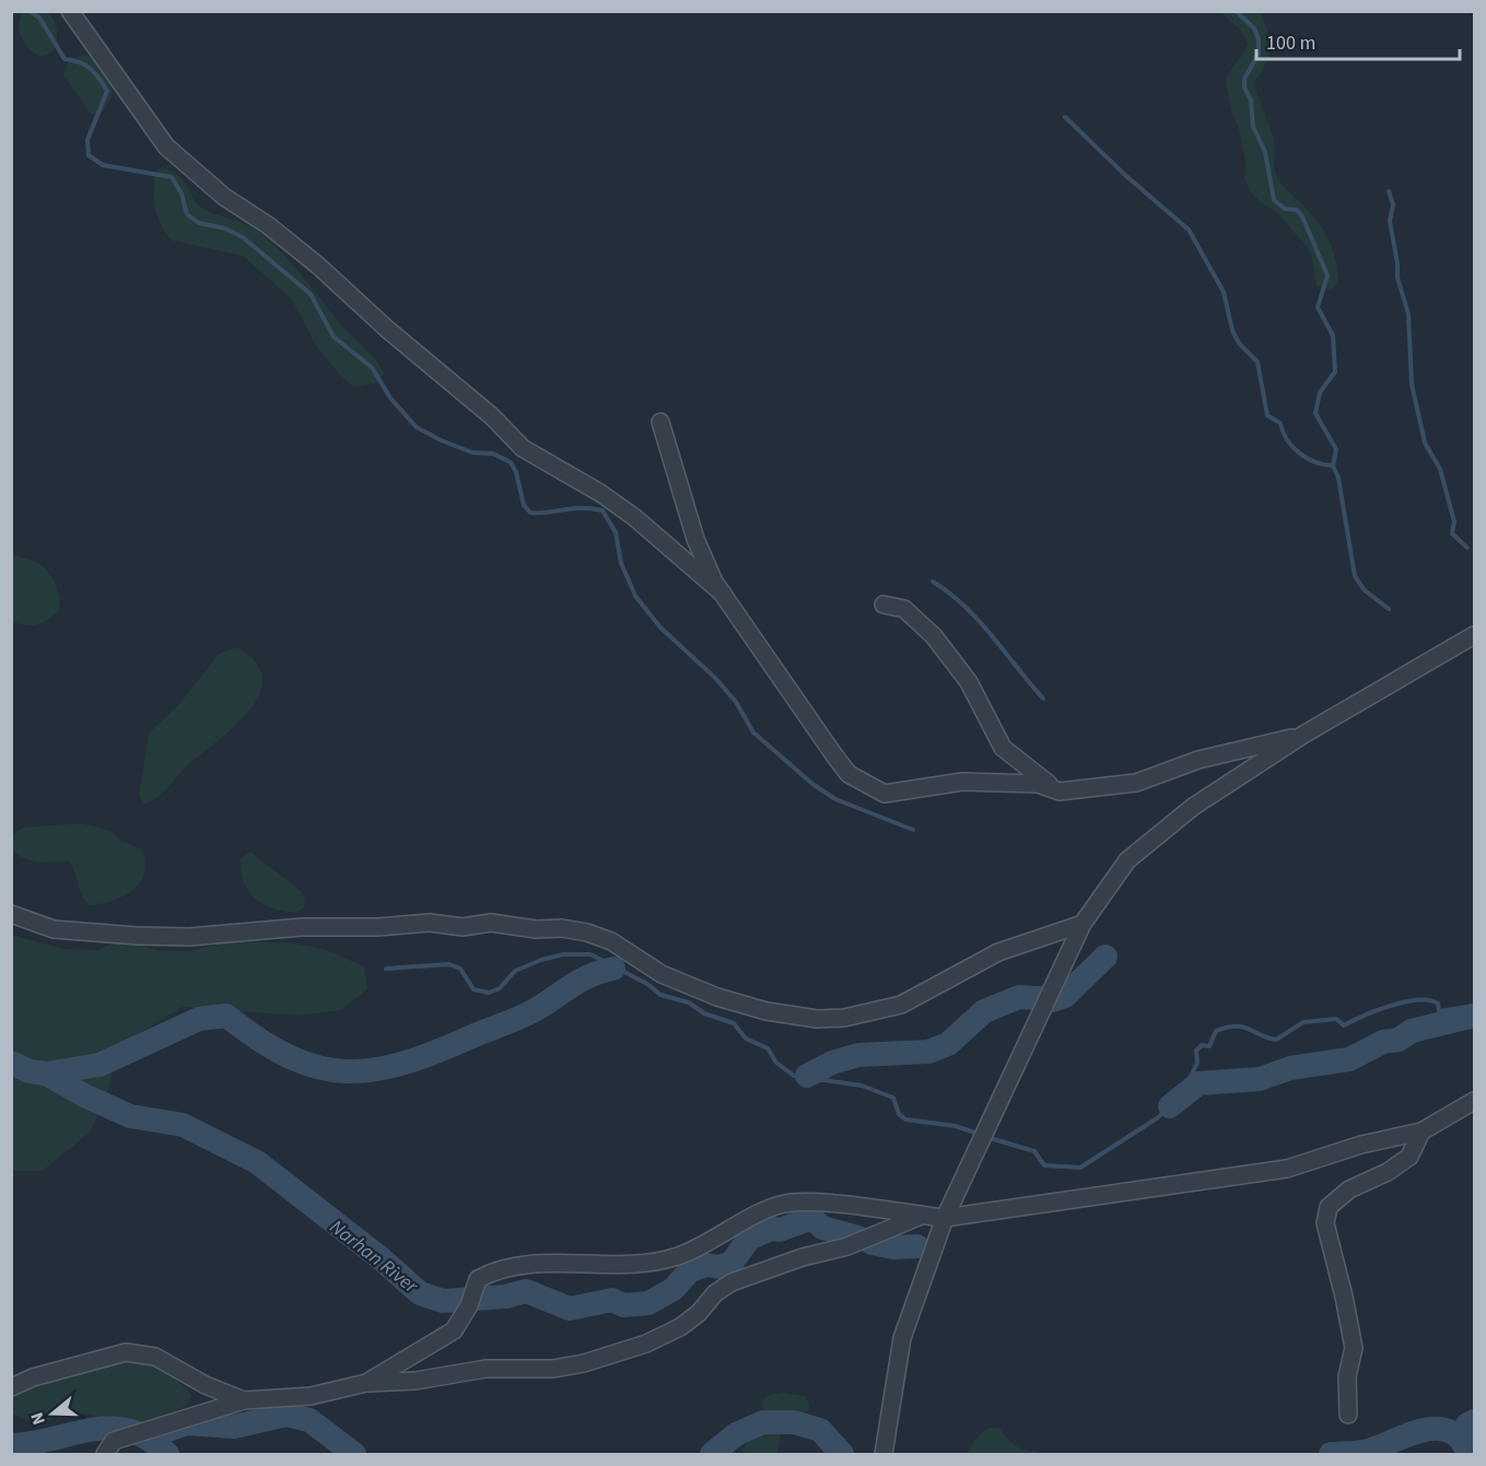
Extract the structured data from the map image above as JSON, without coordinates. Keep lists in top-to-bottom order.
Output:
{
  "water": ["Narhan River"],
  "scale_bar": "100 m",
  "north": "left"
}
